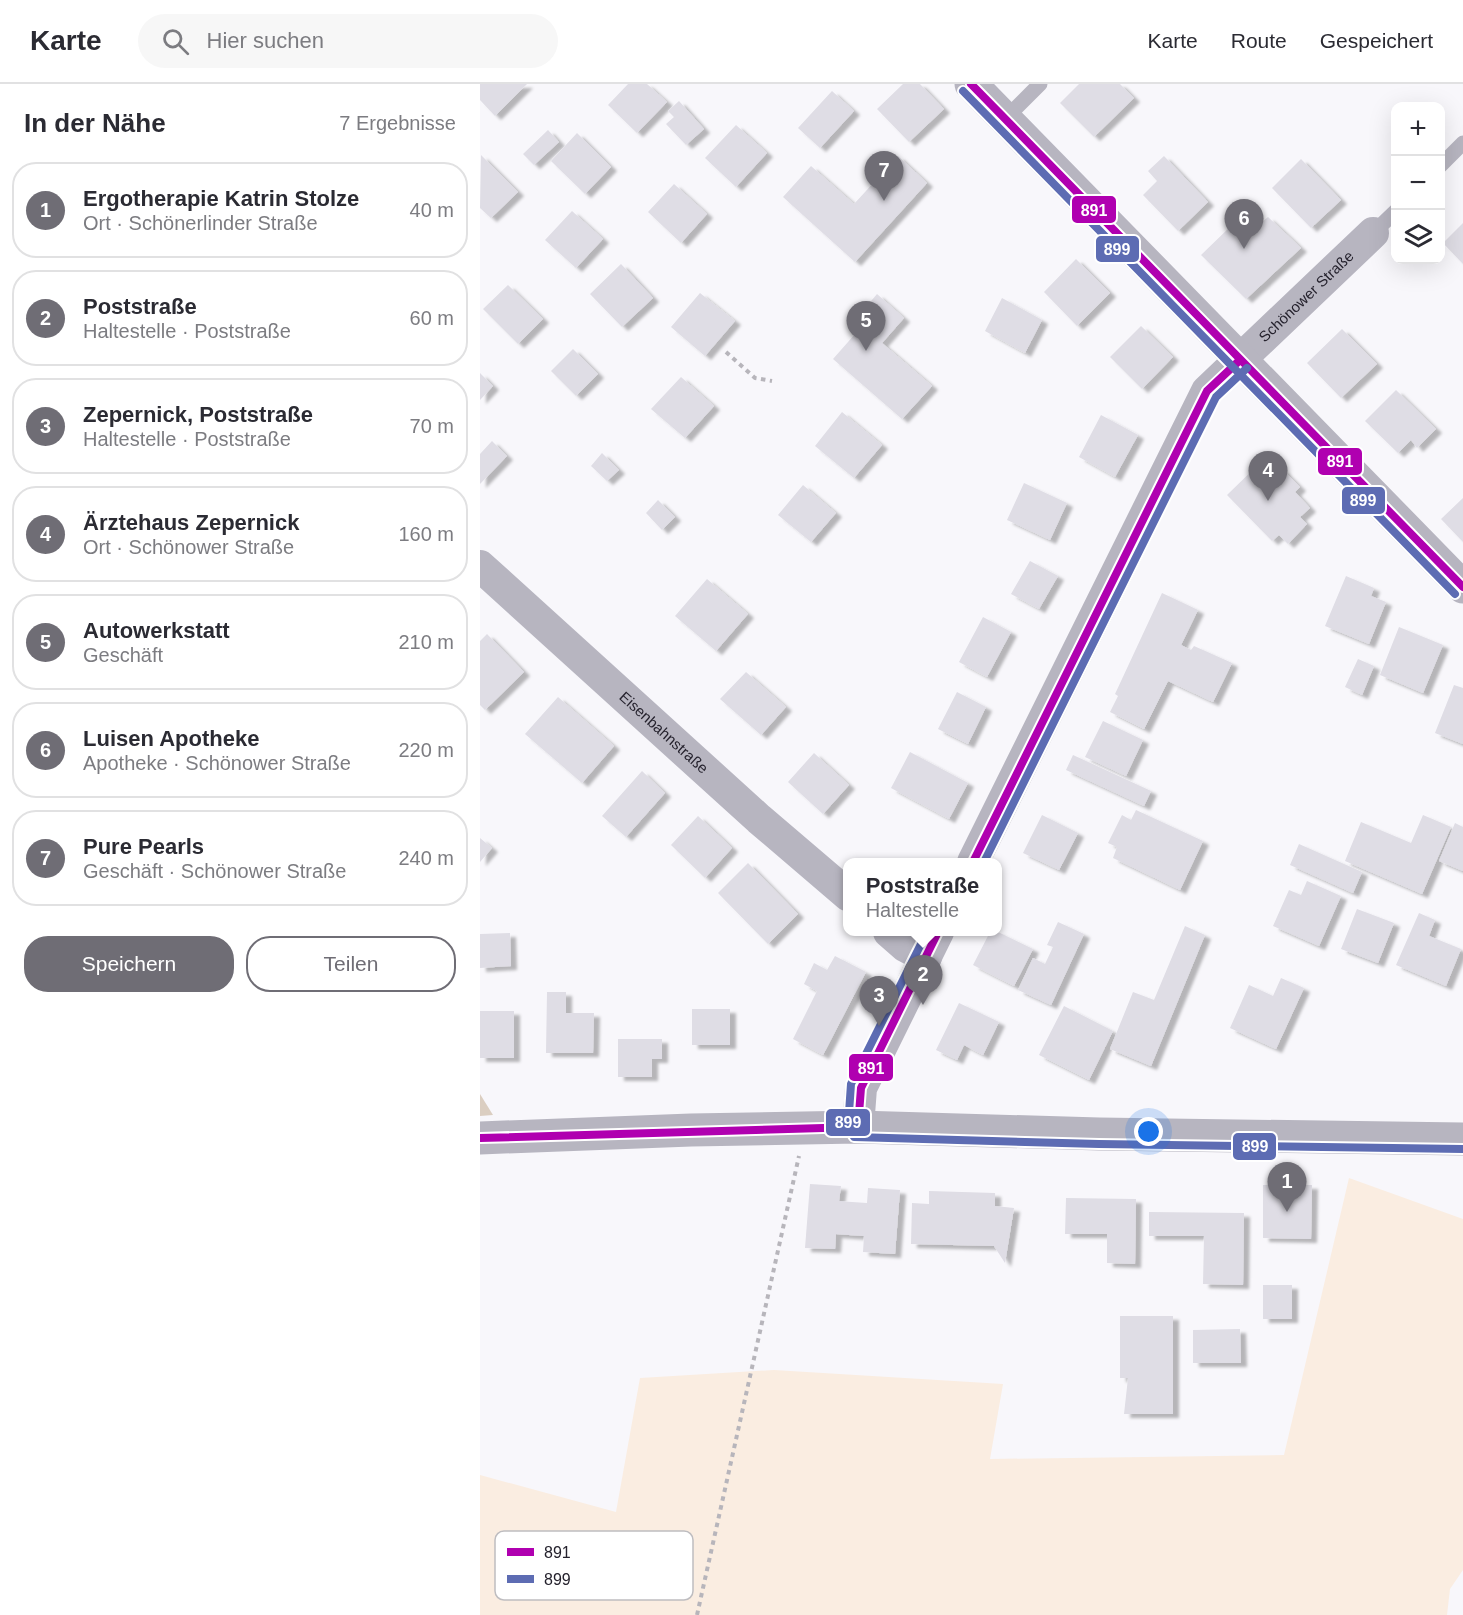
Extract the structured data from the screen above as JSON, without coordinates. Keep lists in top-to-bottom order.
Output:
{
  "streets": {
    "street": ["Schönower Straße", "Eisenbahnstraße"]
  },
  "lines": ["transit line 891", "transit line 899"],
  "legend": ["891", "899"],
  "page": {
    "header": "Karte",
    "search": "Hier suchen",
    "nav": ["Karte", "Route", "Gespeichert"],
    "heading": ["In der Nähe", "7 Ergebnisse"],
    "map_buttons": ["+", "−"],
    "pins": [
      "7",
      "6",
      "5",
      "4",
      "2",
      "3",
      "1"
    ],
    "list": [
      {
        "mark": "1",
        "name": "Ergotherapie Katrin Stolze",
        "note": "Ort · Schönerlinder Straße",
        "value": "40 m"
      },
      {
        "mark": "2",
        "name": "Poststraße",
        "note": "Haltestelle · Poststraße",
        "value": "60 m"
      },
      {
        "mark": "3",
        "name": "Zepernick, Poststraße",
        "note": "Haltestelle · Poststraße",
        "value": "70 m"
      },
      {
        "mark": "4",
        "name": "Ärztehaus Zepernick",
        "note": "Ort · Schönower Straße",
        "value": "160 m"
      },
      {
        "mark": "5",
        "name": "Autowerkstatt",
        "note": "Geschäft",
        "value": "210 m"
      },
      {
        "mark": "6",
        "name": "Luisen Apotheke",
        "note": "Apotheke · Schönower Straße",
        "value": "220 m"
      },
      {
        "mark": "7",
        "name": "Pure Pearls",
        "note": "Geschäft · Schönower Straße",
        "value": "240 m"
      }
    ],
    "popup": ["Poststraße", "Haltestelle"],
    "buttons": ["Speichern", "Teilen"]
  }
}
